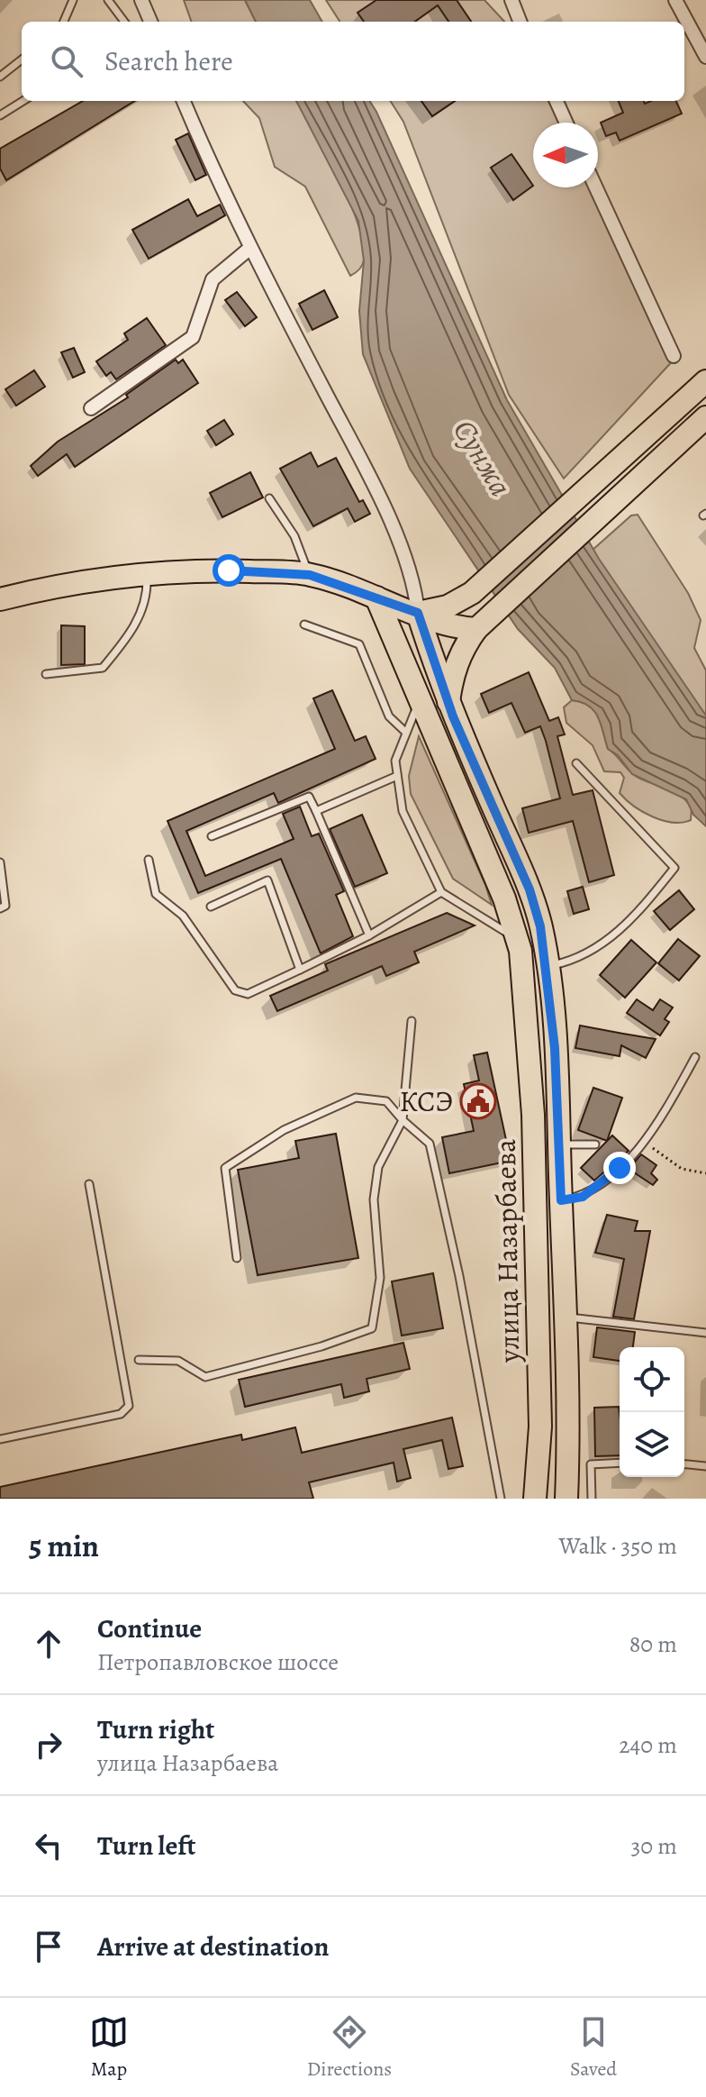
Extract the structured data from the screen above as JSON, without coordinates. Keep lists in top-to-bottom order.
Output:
{
  "streets": {
    "main road": ["улица Назарбаева"]
  },
  "water": ["Сунжа"],
  "places": {
    "public building": ["КСЭ"]
  },
  "north": "left",
  "page": {
    "search": "Search here",
    "heading": ["5 min", "Walk · 350 m"],
    "list": [
      ["Continue", "Петропавловское шоссе", "80 m"],
      ["Turn right", "улица Назарбаева", "240 m"],
      ["Turn left", "30 m"],
      "Arrive at destination"
    ],
    "nav": ["Map", "Directions", "Saved"]
  }
}
